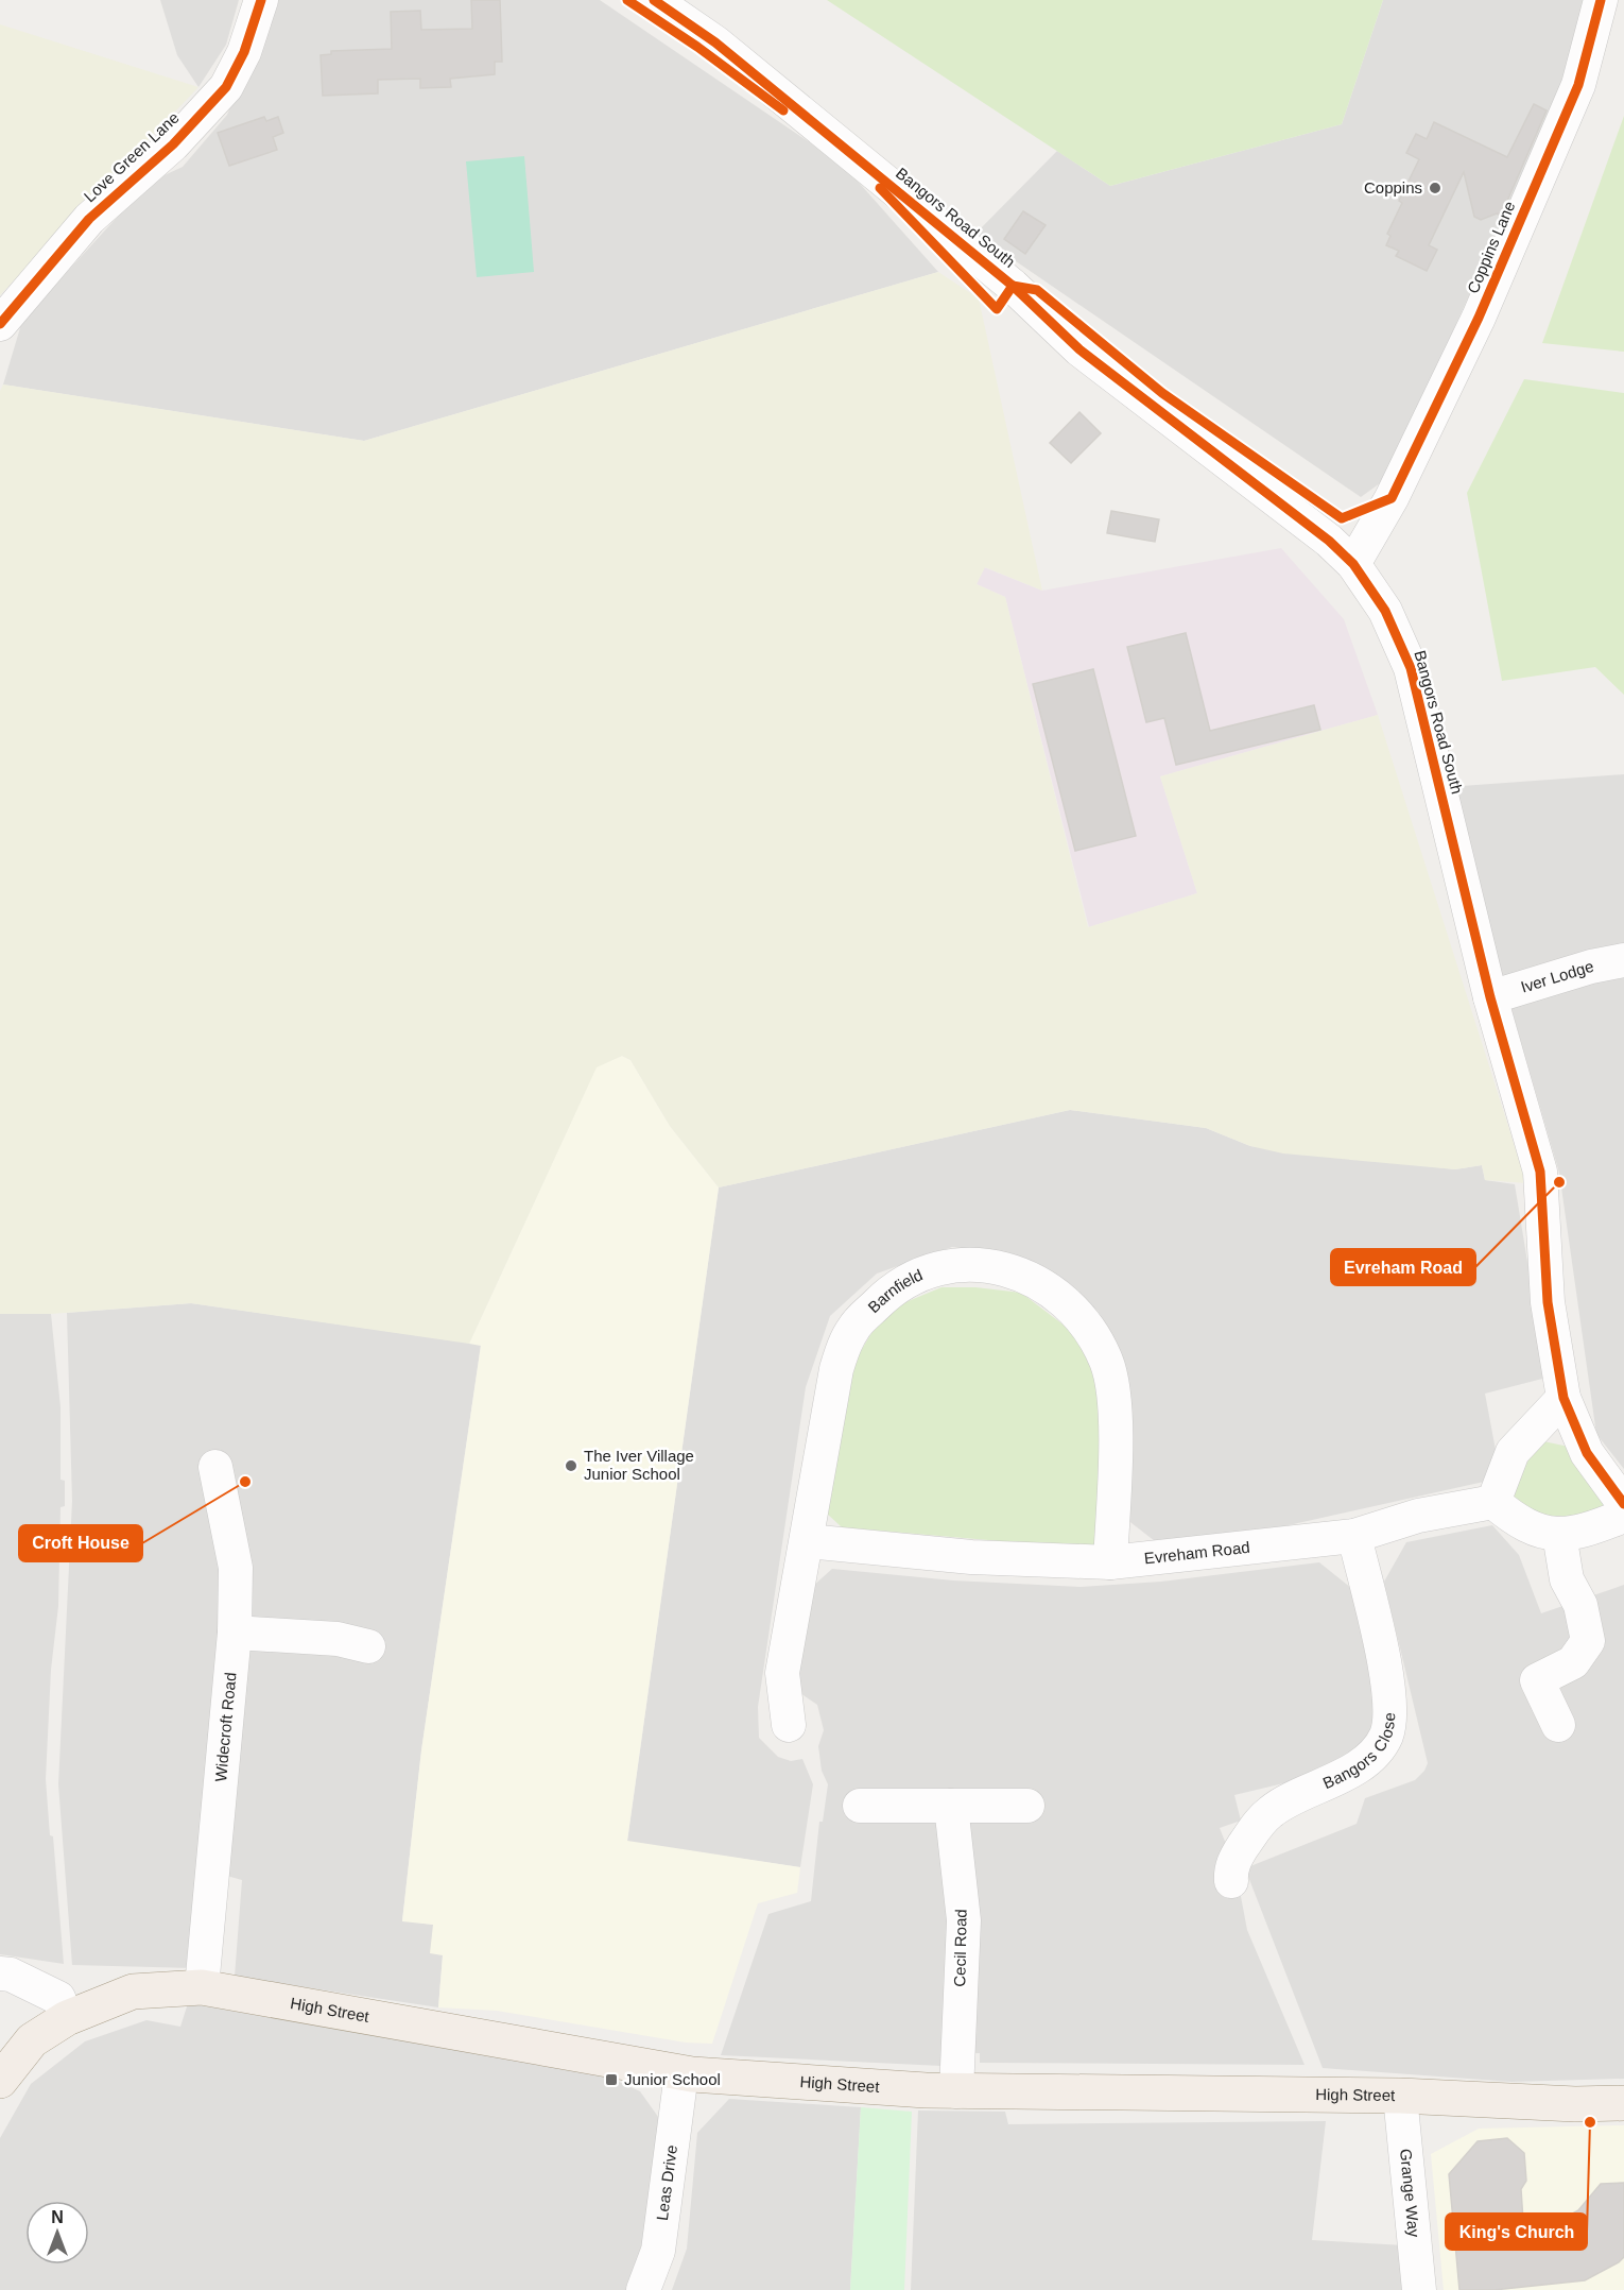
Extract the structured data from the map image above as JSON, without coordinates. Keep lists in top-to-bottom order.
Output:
{
  "streets": {
    "main road": ["High Street"],
    "street": [
      "Love Green Lane",
      "Bangors Road South",
      "Coppins Lane",
      "Iver Lodge",
      "Barnfield",
      "Evreham Road",
      "Widecroft Road",
      "Bangors Close",
      "Cecil Road",
      "Leas Drive",
      "Grange Way"
    ]
  },
  "crossings": [
    ["Bangors Road South", "Coppins Lane"],
    ["Bangors Road South", "Iver Lodge"],
    ["Barnfield", "Evreham Road"],
    ["Evreham Road", "Bangors Close"],
    ["Widecroft Road", "High Street"],
    ["Cecil Road", "High Street"],
    ["High Street", "Leas Drive"],
    ["High Street", "Grange Way"]
  ],
  "places": {
    "other": [
      "Coppins",
      "Evreham Road",
      "The Iver Village Junior School",
      "Croft House",
      "King's Church"
    ],
    "transit": ["Junior School"]
  },
  "north": "top"
}
